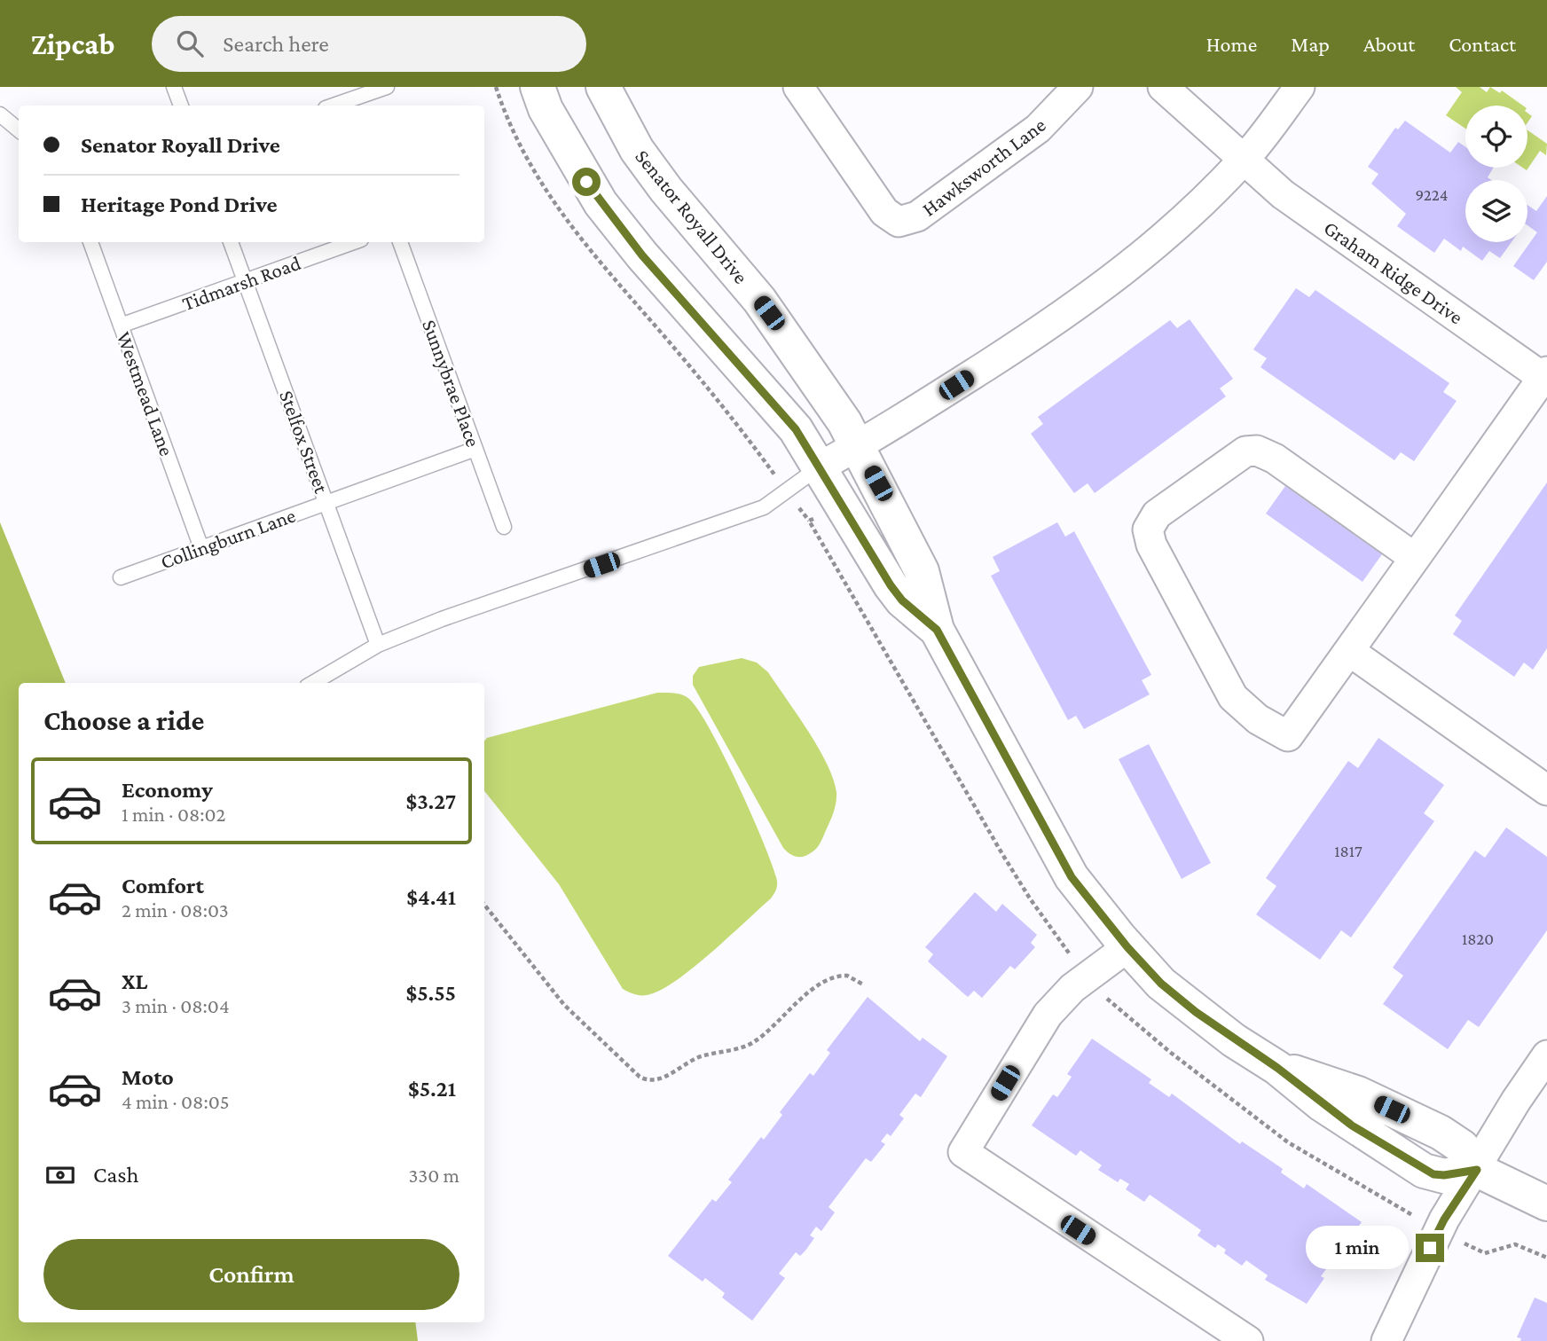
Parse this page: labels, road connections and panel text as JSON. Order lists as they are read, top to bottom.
{
  "streets": {
    "street": ["Hawksworth Lane", "Senator Royall Drive", "Graham Ridge Drive"],
    "lane": [
      "Tidmarsh Road",
      "Sunnybrae Place",
      "Westmead Lane",
      "Stelfox Street",
      "Collingburn Lane"
    ]
  },
  "crossings": [
    ["Tidmarsh Road", "Westmead Lane"],
    ["Tidmarsh Road", "Stelfox Street"],
    ["Sunnybrae Place", "Collingburn Lane"],
    ["Westmead Lane", "Collingburn Lane"],
    ["Stelfox Street", "Collingburn Lane"]
  ],
  "house_numbers": ["9224", "1817", "1820"],
  "page": {
    "header": "Zipcab",
    "search": "Search here",
    "nav": [
      "Home",
      "Map",
      "About",
      "Contact"
    ],
    "banner": ["Senator Royall Drive", "Heritage Pond Drive"],
    "heading": "Choose a ride",
    "list": [
      {
        "name": "Economy",
        "note": "1 min · 08:02",
        "value": "$3.27"
      },
      {
        "name": "Comfort",
        "note": "2 min · 08:03",
        "value": "$4.41"
      },
      {
        "name": "XL",
        "note": "3 min · 08:04",
        "value": "$5.55"
      },
      {
        "name": "Moto",
        "note": "4 min · 08:05",
        "value": "$5.21"
      }
    ],
    "pay": ["Cash", "330 m"],
    "bubble": "1 min",
    "buttons": "Confirm"
  }
}
